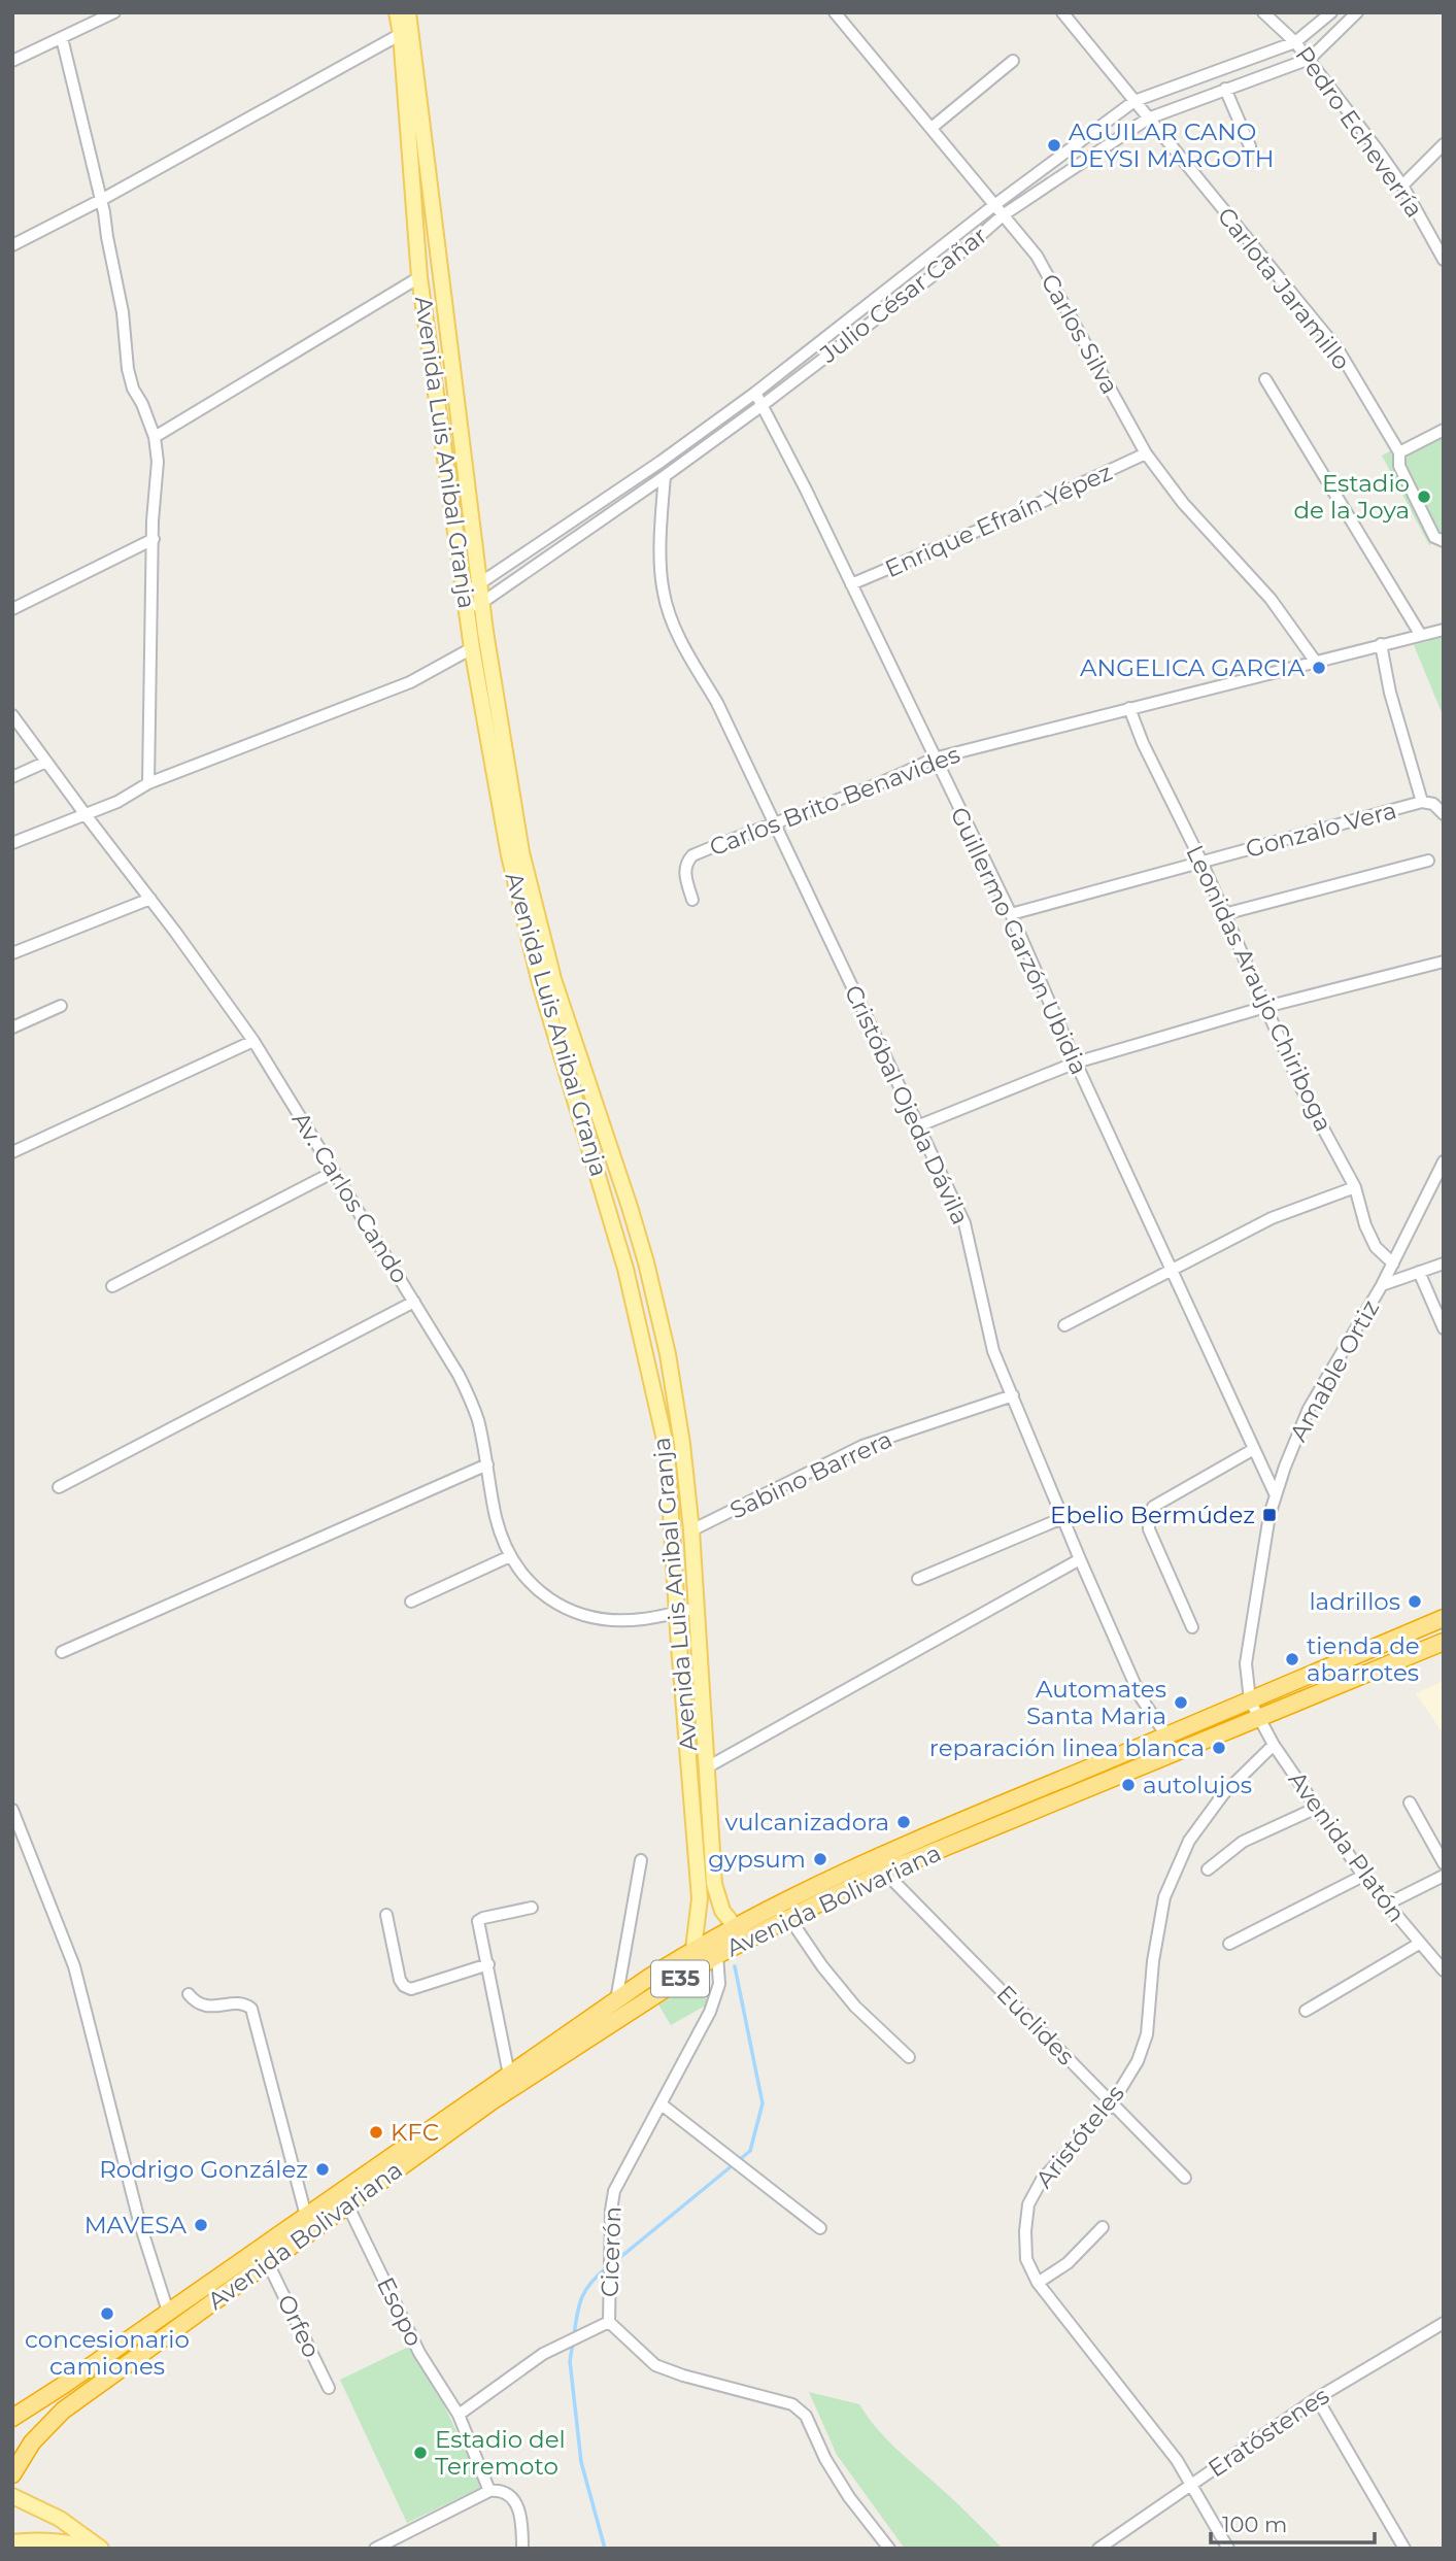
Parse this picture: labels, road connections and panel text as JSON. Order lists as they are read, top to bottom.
{
  "streets": {
    "highway": ["Avenida Bolivariana", "E35"],
    "main road": ["Avenida Luis Anibal Granja"],
    "street": [
      "Pedro Echeverría",
      "Carlota Jaramillo",
      "Julio César Cañar",
      "Carlos Silva",
      "Enrique Efraín Yépez",
      "Carlos Brito Benavides",
      "Gonzalo Vera",
      "Guillermo Garzón Ubidia",
      "Leonidas Araujo Chiriboga",
      "Cristóbal Ojeda Dávila",
      "Av. Carlos Cando",
      "Amable Ortiz",
      "Sabino Barrera",
      "Avenida Platón",
      "Euclides",
      "Aristóteles",
      "Cicerón",
      "Esopo",
      "Orfeo",
      "Eratóstenes"
    ]
  },
  "crossings": [
    ["Pedro Echeverría", "Julio César Cañar"],
    ["Carlota Jaramillo", "Julio César Cañar"],
    ["Julio César Cañar", "Carlos Silva"],
    ["Julio César Cañar", "Avenida Luis Anibal Granja"],
    ["Julio César Cañar", "Guillermo Garzón Ubidia"],
    ["Julio César Cañar", "Cristóbal Ojeda Dávila"],
    ["Carlos Silva", "Enrique Efraín Yépez"],
    ["Carlos Silva", "Carlos Brito Benavides"],
    ["Avenida Luis Anibal Granja", "Av. Carlos Cando"],
    ["Avenida Luis Anibal Granja", "Sabino Barrera"],
    ["Avenida Luis Anibal Granja", "Avenida Bolivariana"],
    ["Enrique Efraín Yépez", "Guillermo Garzón Ubidia"],
    ["Carlos Brito Benavides", "Guillermo Garzón Ubidia"],
    ["Carlos Brito Benavides", "Leonidas Araujo Chiriboga"],
    ["Carlos Brito Benavides", "Cristóbal Ojeda Dávila"],
    ["Gonzalo Vera", "Guillermo Garzón Ubidia"],
    ["Gonzalo Vera", "Leonidas Araujo Chiriboga"],
    ["Guillermo Garzón Ubidia", "Amable Ortiz"],
    ["Leonidas Araujo Chiriboga", "Amable Ortiz"],
    ["Cristóbal Ojeda Dávila", "Sabino Barrera"],
    ["Cristóbal Ojeda Dávila", "Avenida Bolivariana"],
    ["Amable Ortiz", "Avenida Platón"],
    ["Amable Ortiz", "Avenida Bolivariana"],
    ["Avenida Platón", "Avenida Bolivariana"],
    ["Avenida Platón", "Aristóteles"],
    ["Avenida Bolivariana", "Euclides"],
    ["Avenida Bolivariana", "Cicerón"],
    ["Avenida Bolivariana", "Esopo"],
    ["Avenida Bolivariana", "Orfeo"],
    ["Euclides", "Aristóteles"],
    ["Aristóteles", "Eratóstenes"]
  ],
  "places": {
    "other": [
      "AGUILAR CANO DEYSI MARGOTH",
      "Estadio de la Joya",
      "ANGELICA GARCIA",
      "ladrillos",
      "tienda de abarrotes",
      "Automates Santa Maria",
      "reparación linea blanca",
      "autolujos",
      "vulcanizadora",
      "gypsum",
      "KFC",
      "Rodrigo González",
      "MAVESA",
      "concesionario camiones",
      "Estadio del Terremoto"
    ],
    "transit": ["Ebelio Bermúdez"]
  },
  "scale_bar": "100 m"
}
